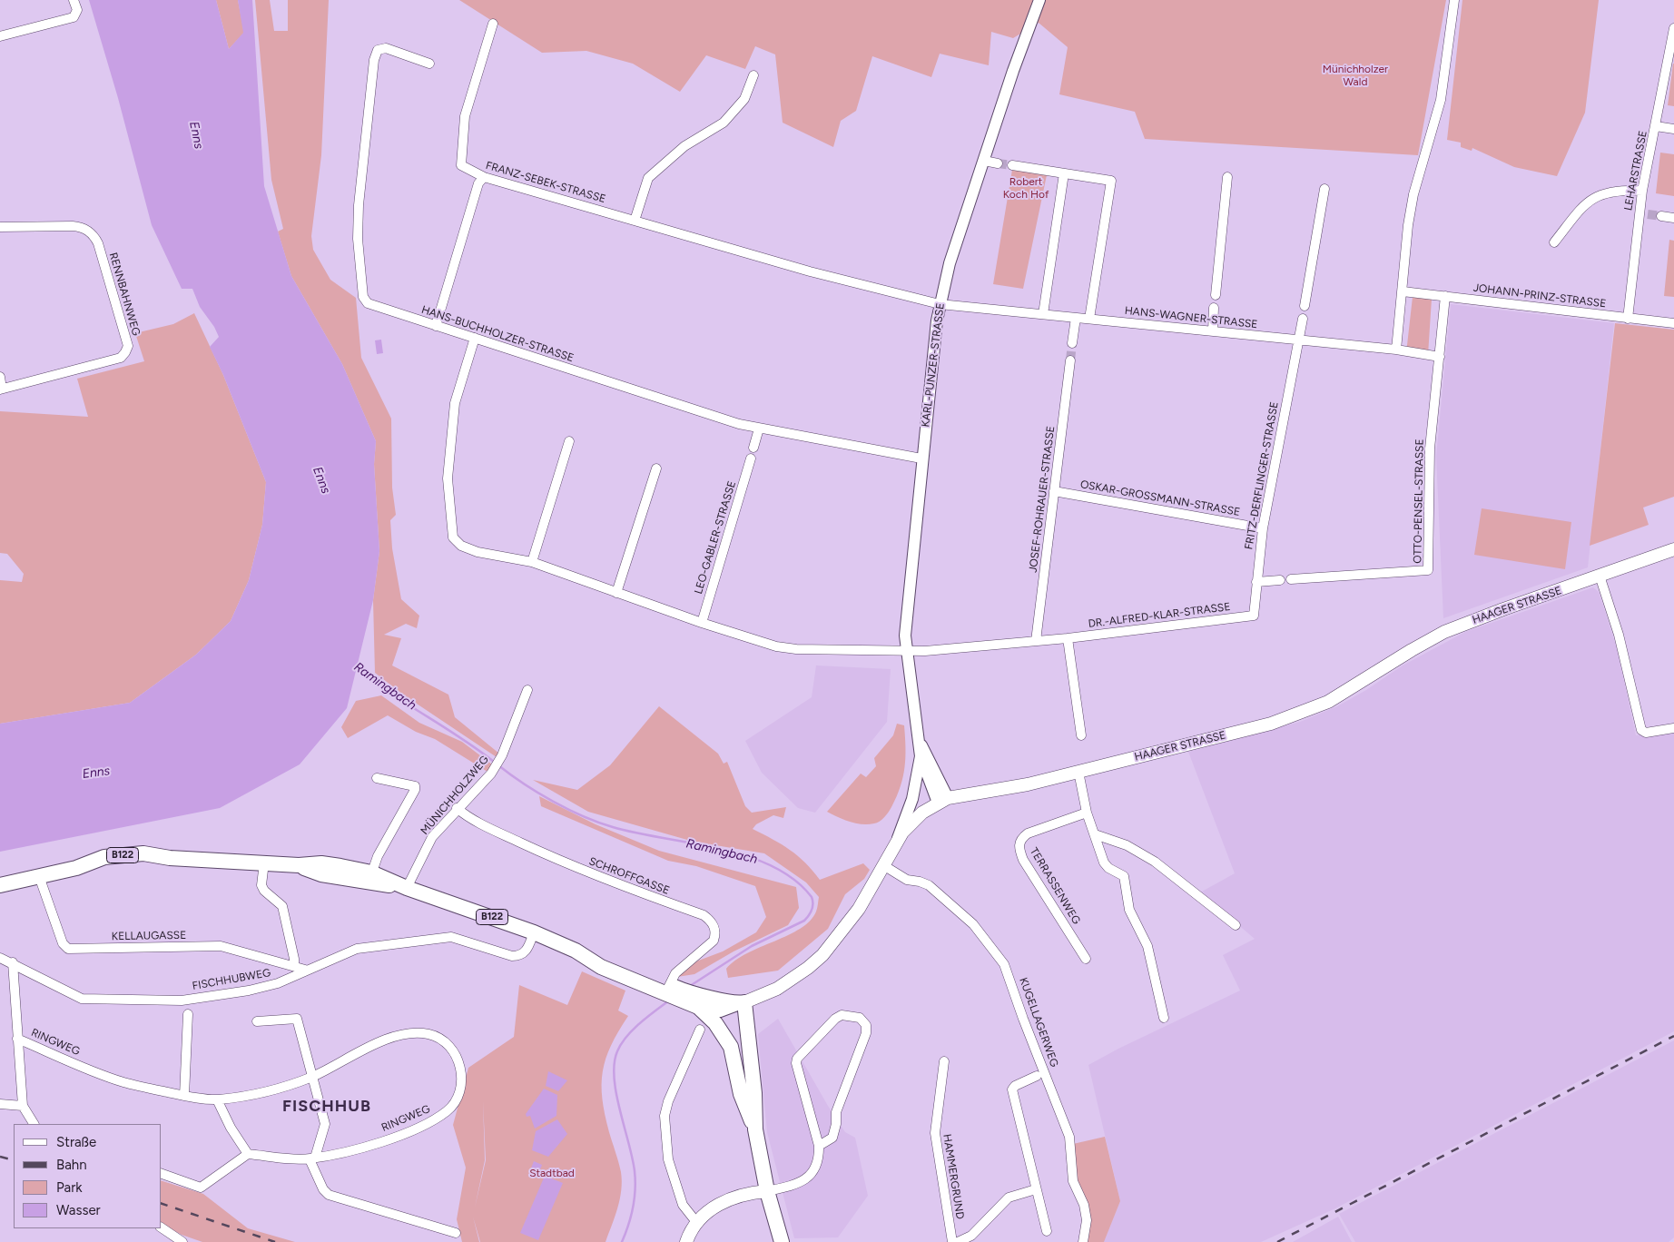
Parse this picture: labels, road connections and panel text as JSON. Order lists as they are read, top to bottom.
{
  "streets": {
    "main road": ["HAAGER STRASSE", "B122"],
    "street": [
      "LEHARSTRASSE",
      "FRANZ-SEBEK-STRASSE",
      "RENNBAHNWEG",
      "JOHANN-PRINZ-STRASSE",
      "HANS-WAGNER-STRASSE",
      "HANS-BUCHHOLZER-STRASSE",
      "KARL-PUNZER-STRASSE",
      "FRITZ-DERFLINGER-STRASSE",
      "OSKAR-GROSSMANN-STRASSE",
      "JOSEF-ROHRAUER-STRASSE",
      "OTTO-PENSEL-STRASSE",
      "LEO-GABLER-STRASSE",
      "DR.-ALFRED-KLAR-STRASSE",
      "MÜNICHHOLZWEG",
      "SCHROFFGASSE",
      "TERRASSENWEG",
      "KELLAUGASSE",
      "FISCHHUBWEG",
      "KUGELLAGERWEG",
      "RINGWEG",
      "HAMMERGRUND"
    ]
  },
  "crossings": [
    ["LEHARSTRASSE", "JOHANN-PRINZ-STRASSE"],
    ["FRANZ-SEBEK-STRASSE", "HANS-WAGNER-STRASSE"],
    ["FRANZ-SEBEK-STRASSE", "KARL-PUNZER-STRASSE"],
    ["JOHANN-PRINZ-STRASSE", "OTTO-PENSEL-STRASSE"],
    ["HANS-WAGNER-STRASSE", "KARL-PUNZER-STRASSE"],
    ["HANS-WAGNER-STRASSE", "FRITZ-DERFLINGER-STRASSE"],
    ["HANS-WAGNER-STRASSE", "OTTO-PENSEL-STRASSE"],
    ["HANS-BUCHHOLZER-STRASSE", "KARL-PUNZER-STRASSE"],
    ["KARL-PUNZER-STRASSE", "HAAGER STRASSE"],
    ["KARL-PUNZER-STRASSE", "DR.-ALFRED-KLAR-STRASSE"],
    ["FRITZ-DERFLINGER-STRASSE", "OSKAR-GROSSMANN-STRASSE"],
    ["FRITZ-DERFLINGER-STRASSE", "DR.-ALFRED-KLAR-STRASSE"],
    ["OSKAR-GROSSMANN-STRASSE", "JOSEF-ROHRAUER-STRASSE"],
    ["JOSEF-ROHRAUER-STRASSE", "DR.-ALFRED-KLAR-STRASSE"],
    ["HAAGER STRASSE", "B122"],
    ["HAAGER STRASSE", "KUGELLAGERWEG"],
    ["MÜNICHHOLZWEG", "B122"],
    ["MÜNICHHOLZWEG", "SCHROFFGASSE"],
    ["B122", "SCHROFFGASSE"],
    ["B122", "KELLAUGASSE"],
    ["B122", "FISCHHUBWEG"],
    ["KELLAUGASSE", "FISCHHUBWEG"]
  ],
  "districts": ["FISCHHUB"],
  "water": ["Enns", "Ramingbach"],
  "parks": ["Münichholzer Wald", "Robert Koch Hof", "Stadtbad"],
  "legend": [
    "Straße",
    "Bahn",
    "Park",
    "Wasser"
  ]
}
